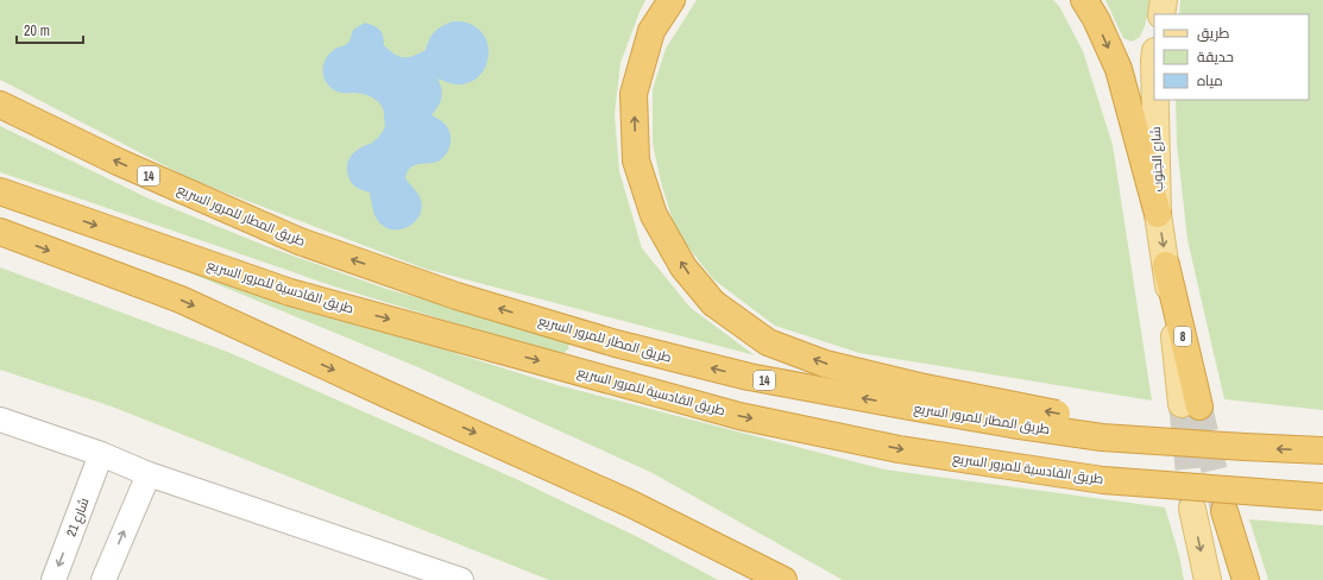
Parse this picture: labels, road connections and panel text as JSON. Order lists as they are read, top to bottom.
{
  "streets": {
    "highway": [
      "14",
      "طريق المطار للمرور السريع",
      "طريق القادسية للمرور السريع",
      "8"
    ],
    "main road": ["شارع الجنوب"],
    "street": ["شارع 21"]
  },
  "crossings": [
    ["شارع الجنوب", "8"]
  ],
  "legend": ["طريق", "حديقة", "مياه"],
  "scale_bar": "20 m"
}
